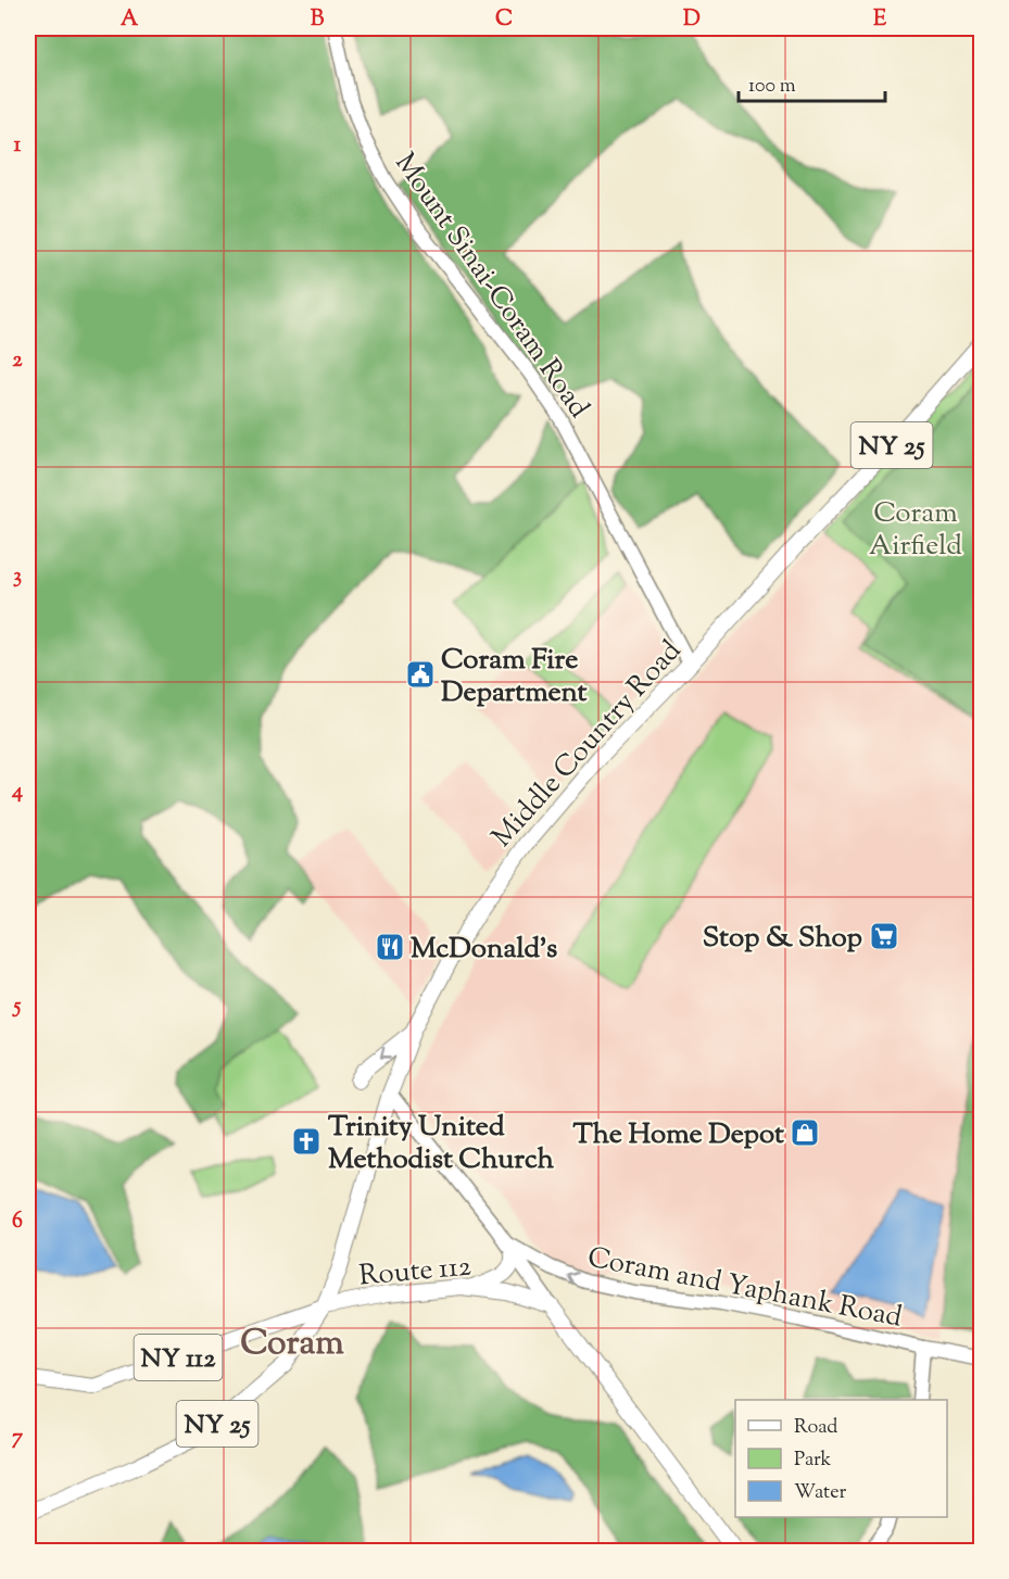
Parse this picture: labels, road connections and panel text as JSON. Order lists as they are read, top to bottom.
{
  "streets": {
    "main road": [
      "Mount Sinai-Coram Road",
      "NY 25",
      "Middle Country Road",
      "Route 112",
      "Coram and Yaphank Road",
      "NY 112"
    ]
  },
  "crossings": [
    ["Mount Sinai-Coram Road", "Middle Country Road"],
    ["Middle Country Road", "Route 112"]
  ],
  "one_way": ["Coram and Yaphank Road"],
  "districts": ["Coram"],
  "parks": ["Coram Airfield"],
  "places": {
    "public building": ["Coram Fire Department"],
    "supermarket": ["Stop & Shop"],
    "restaurant": ["McDonald's"],
    "shop": ["The Home Depot"],
    "church": ["Trinity United Methodist Church"]
  },
  "legend": ["Road", "Park", "Water"],
  "scale_bar": "100 m",
  "grid": {
    "columns": [
      "A",
      "B",
      "C",
      "D",
      "E"
    ],
    "rows": [
      "1",
      "2",
      "3",
      "4",
      "5",
      "6",
      "7"
    ]
  }
}
